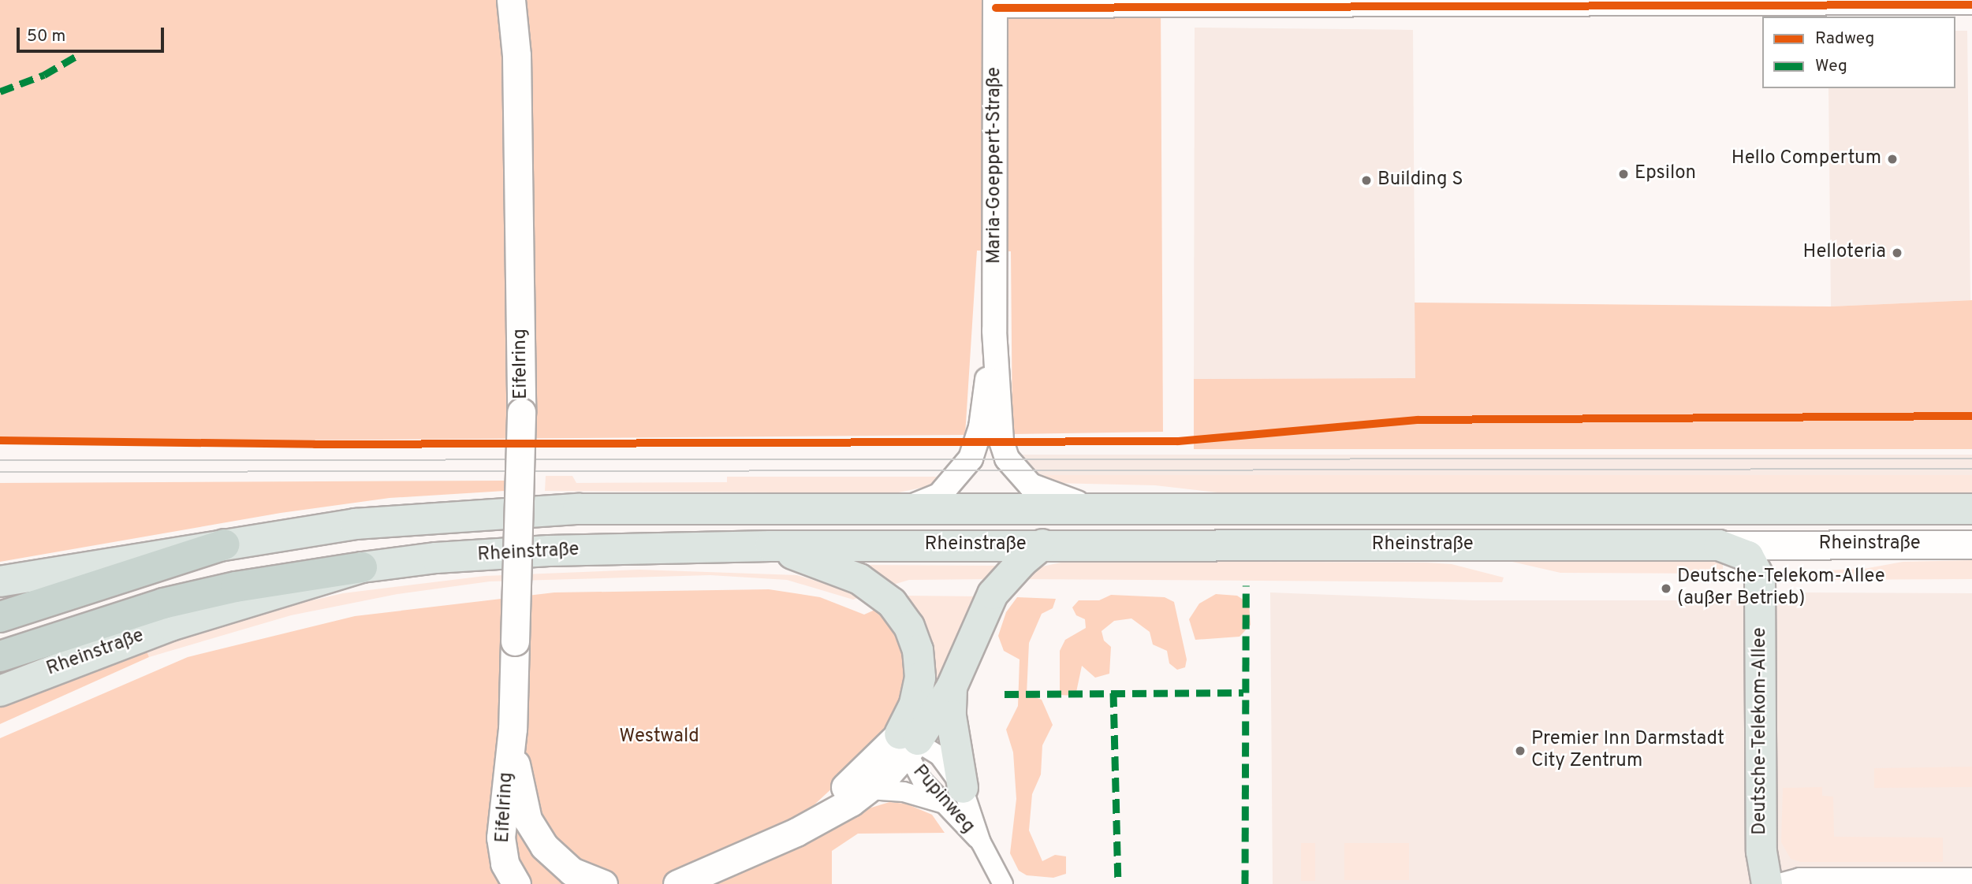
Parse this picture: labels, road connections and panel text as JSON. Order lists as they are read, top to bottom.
{
  "streets": {
    "main road": ["Eifelring", "Rheinstraße", "Deutsche-Telekom-Allee"],
    "street": ["Maria-Goeppert-Straße", "Pupinweg"]
  },
  "crossings": [
    ["Maria-Goeppert-Straße", "Rheinstraße"],
    ["Rheinstraße", "Deutsche-Telekom-Allee"]
  ],
  "parks": ["Westwald"],
  "places": [
    "Hello Compertum",
    "Epsilon",
    "Building S",
    "Helloteria",
    "Deutsche-Telekom-Allee (außer Betrieb)",
    "Premier Inn Darmstadt City Zentrum"
  ],
  "legend": ["Radweg", "Weg"],
  "scale_bar": "50 m"
}
